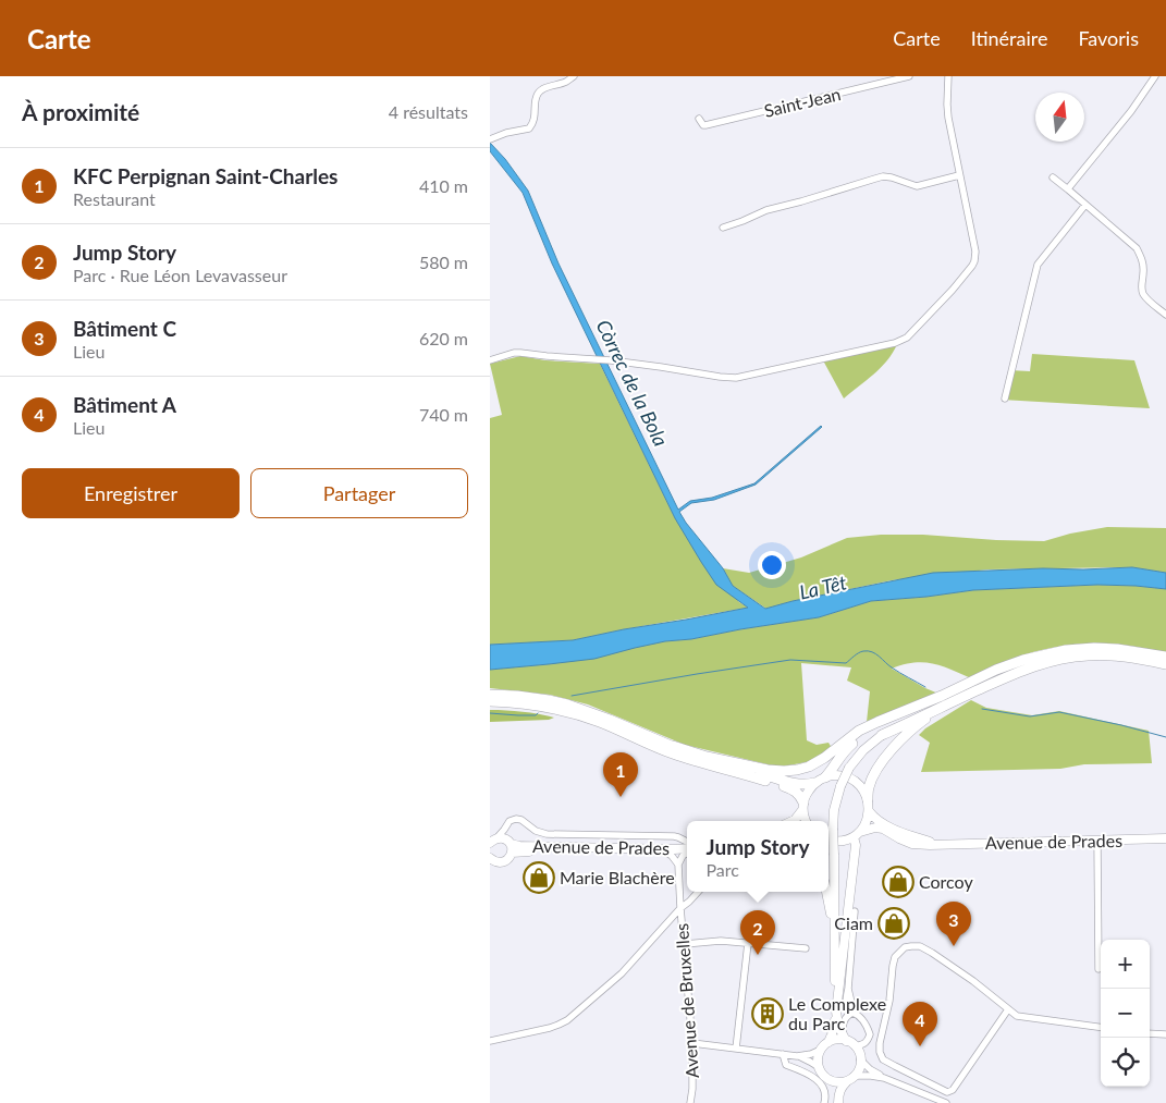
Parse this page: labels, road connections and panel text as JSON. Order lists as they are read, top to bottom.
{
  "streets": {
    "main road": ["Avenue de Prades"],
    "street": ["Saint-Jean", "Avenue de Bruxelles"]
  },
  "water": ["Còrrec de la Bola", "La Têt"],
  "places": {
    "shop": ["Marie Blachère", "Corcoy", "Ciam"],
    "building": ["Le Complexe du Parc"]
  },
  "north": "top",
  "page": {
    "header": "Carte",
    "nav": ["Carte", "Itinéraire", "Favoris"],
    "heading": ["À proximité", "4 résultats"],
    "list": [
      {
        "mark": "1",
        "name": "KFC Perpignan Saint-Charles",
        "note": "Restaurant",
        "value": "410 m"
      },
      {
        "mark": "2",
        "name": "Jump Story",
        "note": "Parc · Rue Léon Levavasseur",
        "value": "580 m"
      },
      {
        "mark": "3",
        "name": "Bâtiment C",
        "note": "Lieu",
        "value": "620 m"
      },
      {
        "mark": "4",
        "name": "Bâtiment A",
        "note": "Lieu",
        "value": "740 m"
      }
    ],
    "buttons": ["Enregistrer", "Partager"],
    "pins": [
      "1",
      "3",
      "2",
      "4"
    ],
    "popup": ["Jump Story", "Parc"],
    "map_buttons": ["+", "−"]
  }
}
